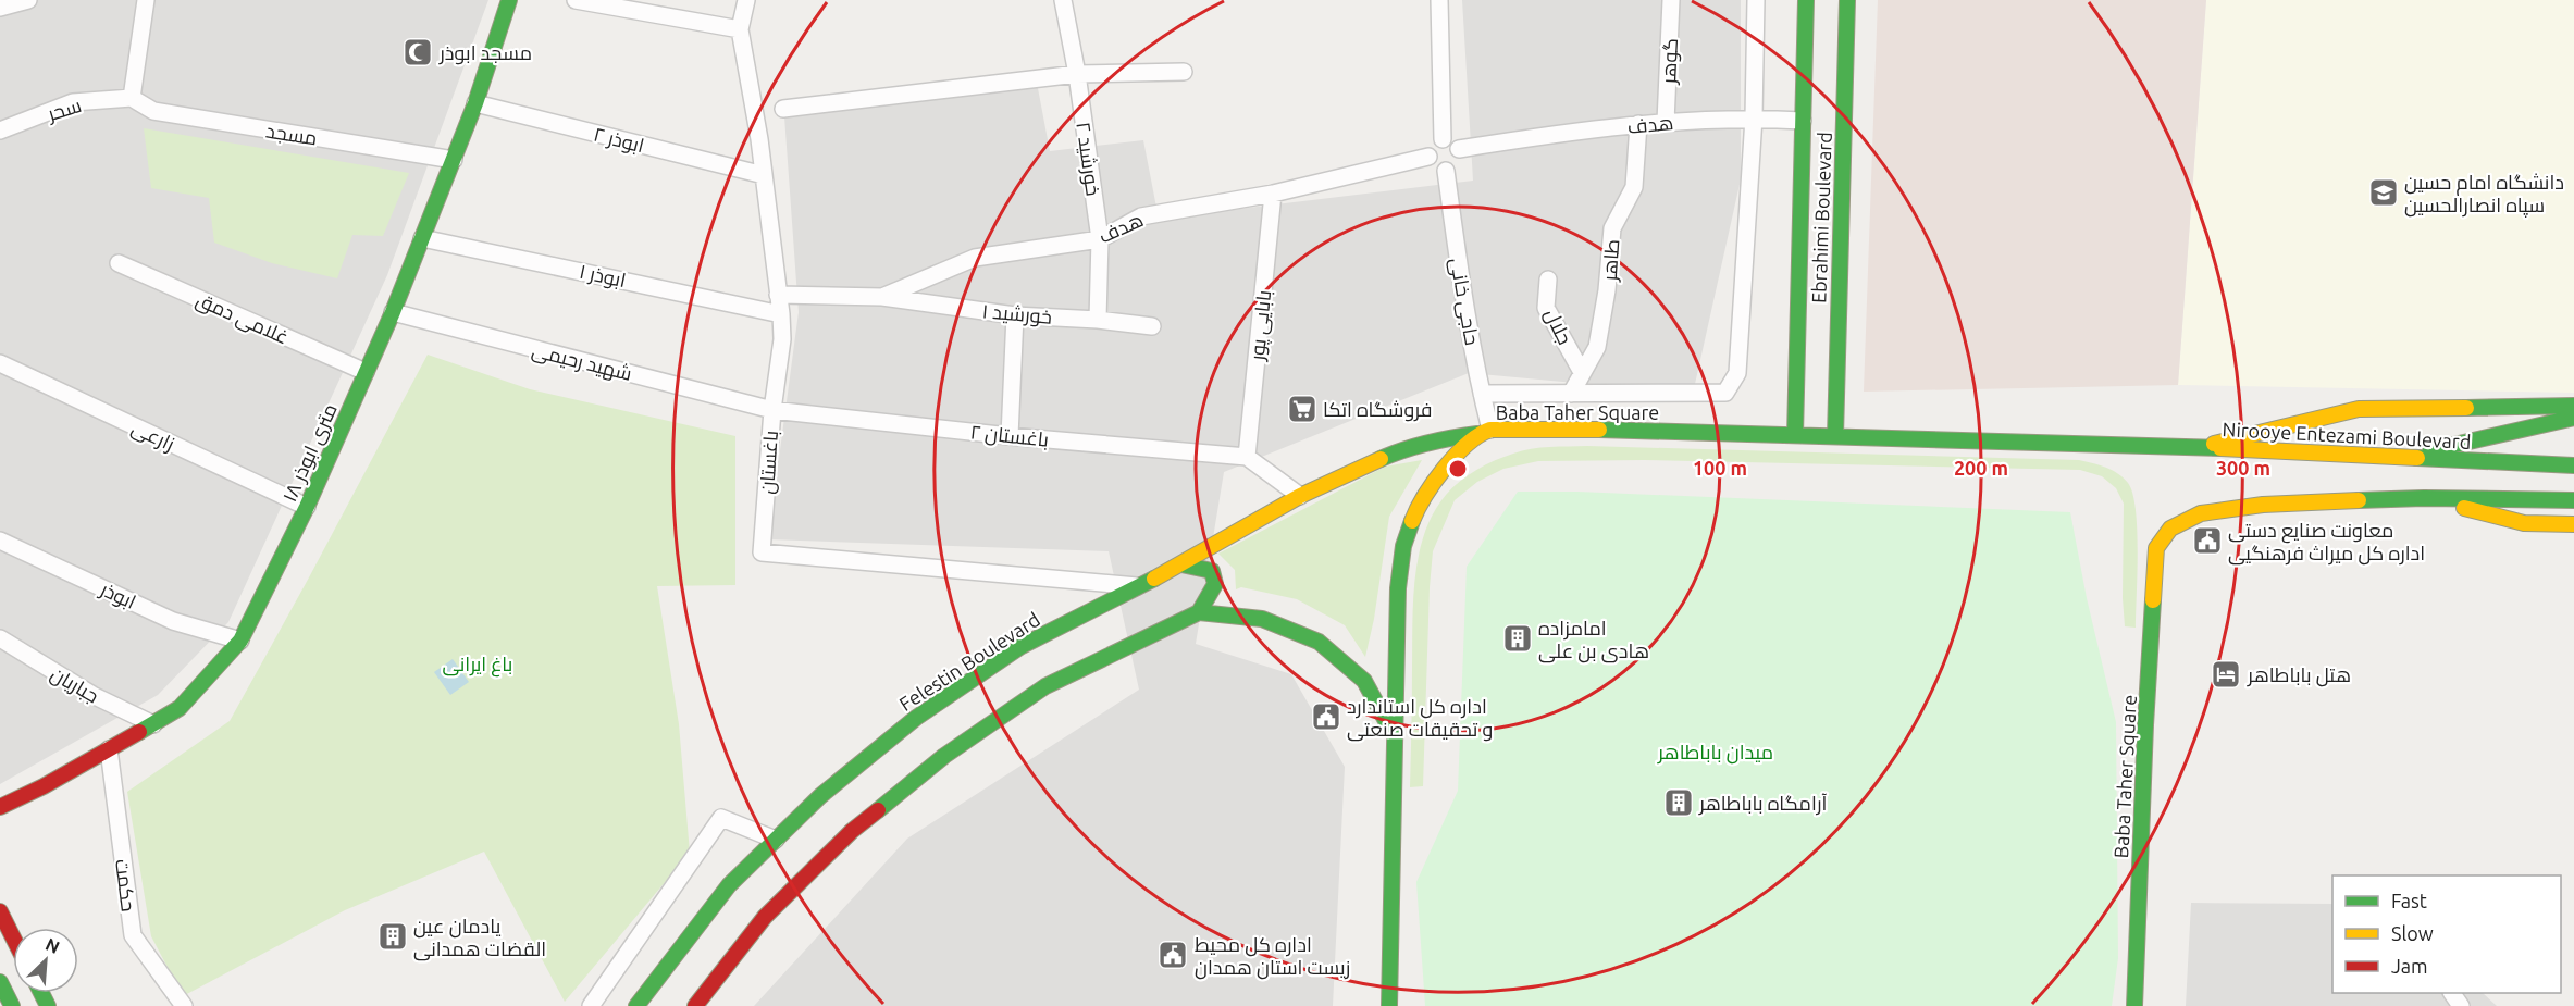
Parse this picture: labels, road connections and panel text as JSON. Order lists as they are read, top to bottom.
{
  "streets": {
    "main road": [
      "Ebrahimi Boulevard",
      "Baba Taher Square",
      "Nirooye Entezami Boulevard",
      "۱۸ متری ابوذر",
      "Felestin Boulevard"
    ],
    "street": [
      "گوهر",
      "سحر",
      "هدف",
      "مسجد",
      "ابوذر ۲",
      "خورشید ۲",
      "طاهر",
      "ابوذر ۱",
      "حاجی خانی",
      "خورشید ۱",
      "غلامی دمق",
      "بابایی پور",
      "جلال",
      "شهید رحیمی",
      "زارعی",
      "باغستان ۲",
      "باغستان",
      "ابوذر",
      "جباریان",
      "حکمت"
    ]
  },
  "crossings": [
    ["گوهر", "هدف"],
    ["سحر", "مسجد"],
    ["هدف", "خورشید ۲"],
    ["هدف", "Ebrahimi Boulevard"],
    ["هدف", "طاهر"],
    ["هدف", "حاجی خانی"],
    ["هدف", "خورشید ۱"],
    ["هدف", "بابایی پور"],
    ["هدف", "باغستان"],
    ["مسجد", "۱۸ متری ابوذر"],
    ["ابوذر ۲", "۱۸ متری ابوذر"],
    ["ابوذر ۲", "باغستان"],
    ["خورشید ۲", "خورشید ۱"],
    ["Ebrahimi Boulevard", "Baba Taher Square"],
    ["طاهر", "جلال"],
    ["ابوذر ۱", "۱۸ متری ابوذر"],
    ["ابوذر ۱", "باغستان"],
    ["حاجی خانی", "Baba Taher Square"],
    ["حاجی خانی", "Felestin Boulevard"],
    ["غلامی دمق", "۱۸ متری ابوذر"],
    ["بابایی پور", "باغستان ۲"],
    ["شهید رحیمی", "باغستان ۲"],
    ["شهید رحیمی", "۱۸ متری ابوذر"],
    ["شهید رحیمی", "باغستان"],
    ["Baba Taher Square", "Nirooye Entezami Boulevard"],
    ["Baba Taher Square", "Felestin Boulevard"],
    ["زارعی", "۱۸ متری ابوذر"],
    ["باغستان ۲", "باغستان"],
    ["۱۸ متری ابوذر", "ابوذر"],
    ["۱۸ متری ابوذر", "جباریان"],
    ["۱۸ متری ابوذر", "حکمت"],
    ["باغستان", "Felestin Boulevard"]
  ],
  "parks": ["باغ ایرانی", "میدان باباطاهر"],
  "places": {
    "mosque": ["مسجد ابوذر"],
    "school or university": ["دانشگاه امام حسین سپاه انصارالحسین"],
    "supermarket": ["فروشگاه اتکا"],
    "public building": ["معاونت صنایع دستی اداره کل میراث فرهنگیی", "اداره کل استاندارد و تحقیقات صنعتی", "اداره کل محیط زیست استان همدان"],
    "building": ["امامزاده هادی بن علی", "آرامگاه باباطاهر", "یادمان عین القضات همدانی"],
    "hotel": ["هتل باباطاهر"]
  },
  "legend": ["Fast", "Slow", "Jam"],
  "north": "top right",
  "rings": ["100 m", "200 m", "300 m"]
}
